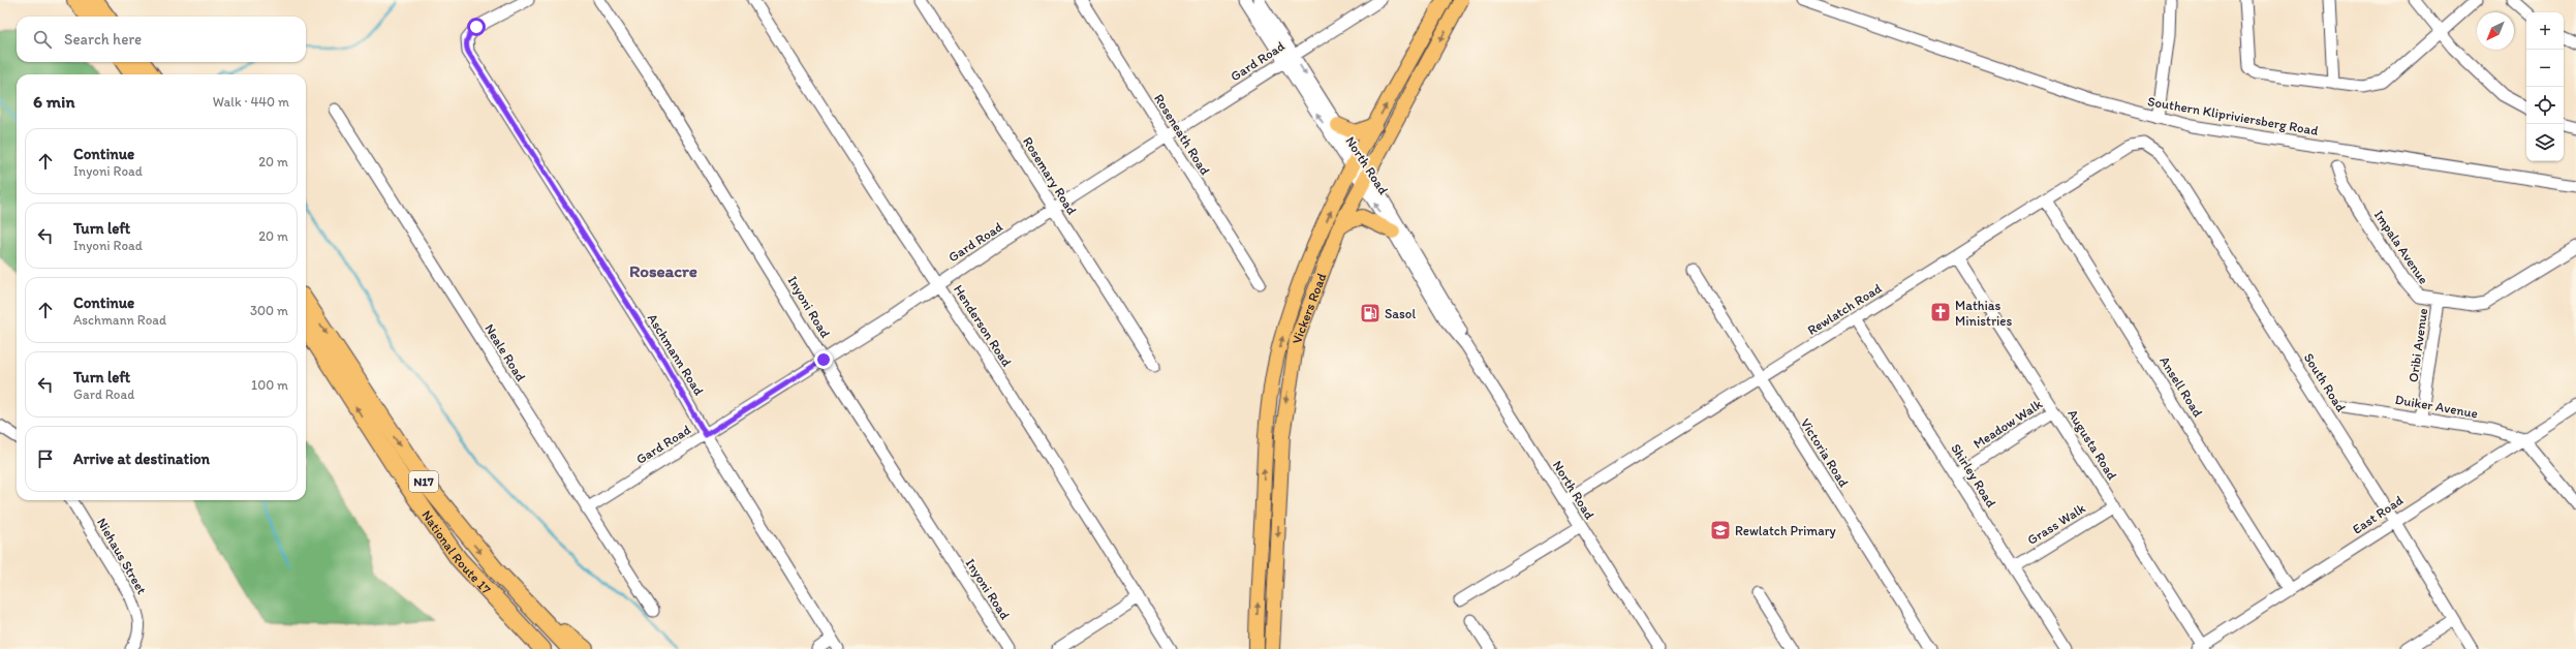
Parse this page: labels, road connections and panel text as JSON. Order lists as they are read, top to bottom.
{
  "streets": {
    "highway": ["N17", "National Route 17"],
    "main road": ["Vickers Road"],
    "street": [
      "Gard Road",
      "Southern Klipriviersberg Road",
      "Roseneath Road",
      "North Road",
      "Rosemary Road",
      "Impala Avenue",
      "Inyoni Road",
      "Rewlatch Road",
      "Henderson Road",
      "Oribi Avenue",
      "Neale Road",
      "Aschmann Road",
      "South Road",
      "Ansell Road",
      "Duiker Avenue",
      "Meadow Walk",
      "Augusta Road",
      "Victoria Road",
      "Shirley Road",
      "East Road",
      "Grass Walk",
      "Niehaus Street"
    ]
  },
  "crossings": [
    ["Gard Road", "Roseneath Road"],
    ["Gard Road", "North Road"],
    ["Gard Road", "Rosemary Road"],
    ["Gard Road", "Inyoni Road"],
    ["Gard Road", "Henderson Road"],
    ["Gard Road", "Neale Road"],
    ["Gard Road", "Aschmann Road"],
    ["North Road", "Vickers Road"],
    ["North Road", "Rewlatch Road"],
    ["Impala Avenue", "Oribi Avenue"],
    ["Rewlatch Road", "South Road"],
    ["Rewlatch Road", "Ansell Road"],
    ["Rewlatch Road", "Augusta Road"],
    ["Rewlatch Road", "Victoria Road"],
    ["Rewlatch Road", "Shirley Road"],
    ["Oribi Avenue", "Duiker Avenue"],
    ["South Road", "East Road"],
    ["Ansell Road", "East Road"],
    ["Duiker Avenue", "East Road"],
    ["Meadow Walk", "Augusta Road"],
    ["Meadow Walk", "Shirley Road"],
    ["Augusta Road", "East Road"],
    ["Augusta Road", "Grass Walk"],
    ["Shirley Road", "Grass Walk"]
  ],
  "districts": ["Roseacre"],
  "places": {
    "church": ["Mathias Ministries"],
    "fuel station": ["Sasol"],
    "school or university": ["Rewlatch Primary"]
  },
  "north": "bottom left",
  "page": {
    "map_buttons": ["+", "−"],
    "search": "Search here",
    "heading": ["6 min", "Walk · 440 m"],
    "list": [
      ["Continue", "Inyoni Road", "20 m"],
      ["Turn left", "Inyoni Road", "20 m"],
      ["Continue", "Aschmann Road", "300 m"],
      ["Turn left", "Gard Road", "100 m"],
      "Arrive at destination"
    ]
  }
}
